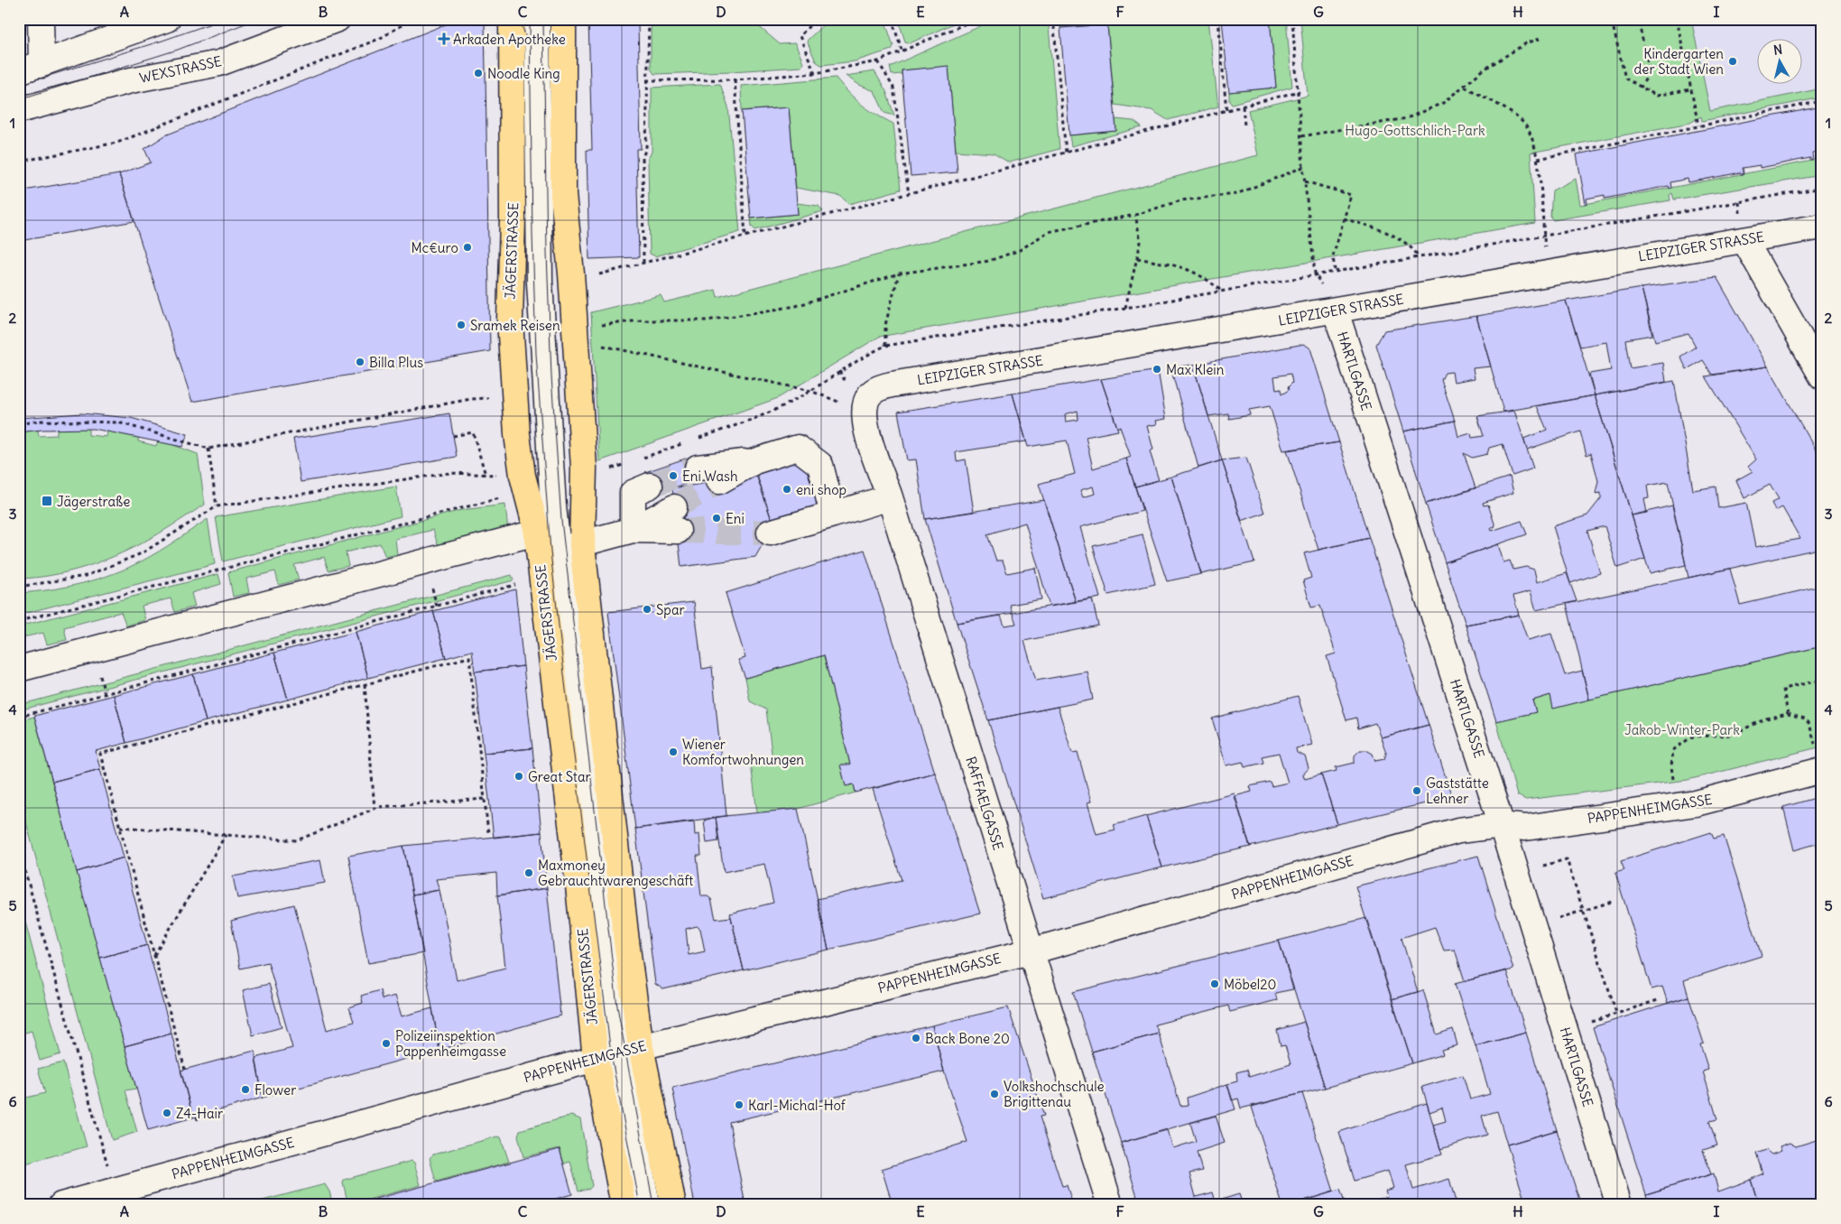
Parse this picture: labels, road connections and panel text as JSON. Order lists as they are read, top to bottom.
{
  "streets": {
    "main road": ["JÄGERSTRASSE"],
    "street": [
      "WEXSTRASSE",
      "LEIPZIGER STRASSE",
      "HARTLGASSE",
      "RAFFAELGASSE",
      "PAPPENHEIMGASSE"
    ]
  },
  "crossings": [
    ["LEIPZIGER STRASSE", "HARTLGASSE"],
    ["LEIPZIGER STRASSE", "RAFFAELGASSE"],
    ["JÄGERSTRASSE", "PAPPENHEIMGASSE"],
    ["HARTLGASSE", "PAPPENHEIMGASSE"],
    ["RAFFAELGASSE", "PAPPENHEIMGASSE"]
  ],
  "parks": ["Hugo-Gottschlich-Park", "Jakob-Winter-Park"],
  "places": {
    "health": ["Arkaden Apotheke"],
    "other": [
      "Kindergarten der Stadt Wien",
      "Noodle King",
      "Mc€uro",
      "Sramek Reisen",
      "Billa Plus",
      "Max Klein",
      "Eni Wash",
      "eni shop",
      "Eni",
      "Spar",
      "Wiener Komfortwohnungen",
      "Great Star",
      "Gaststätte Lehner",
      "Maxmoney Gebrauchtwarengeschäft",
      "Möbel20",
      "Back Bone 20",
      "Polizeiinspektion Pappenheimgasse",
      "Flower",
      "Volkshochschule Brigittenau",
      "Karl-Michal-Hof",
      "Z4-Hair"
    ],
    "transit": ["Jägerstraße"]
  },
  "north": "top",
  "grid": {
    "columns": [
      "A",
      "B",
      "C",
      "D",
      "E",
      "F",
      "G",
      "H",
      "I"
    ],
    "rows": [
      "1",
      "2",
      "3",
      "4",
      "5",
      "6"
    ]
  }
}
